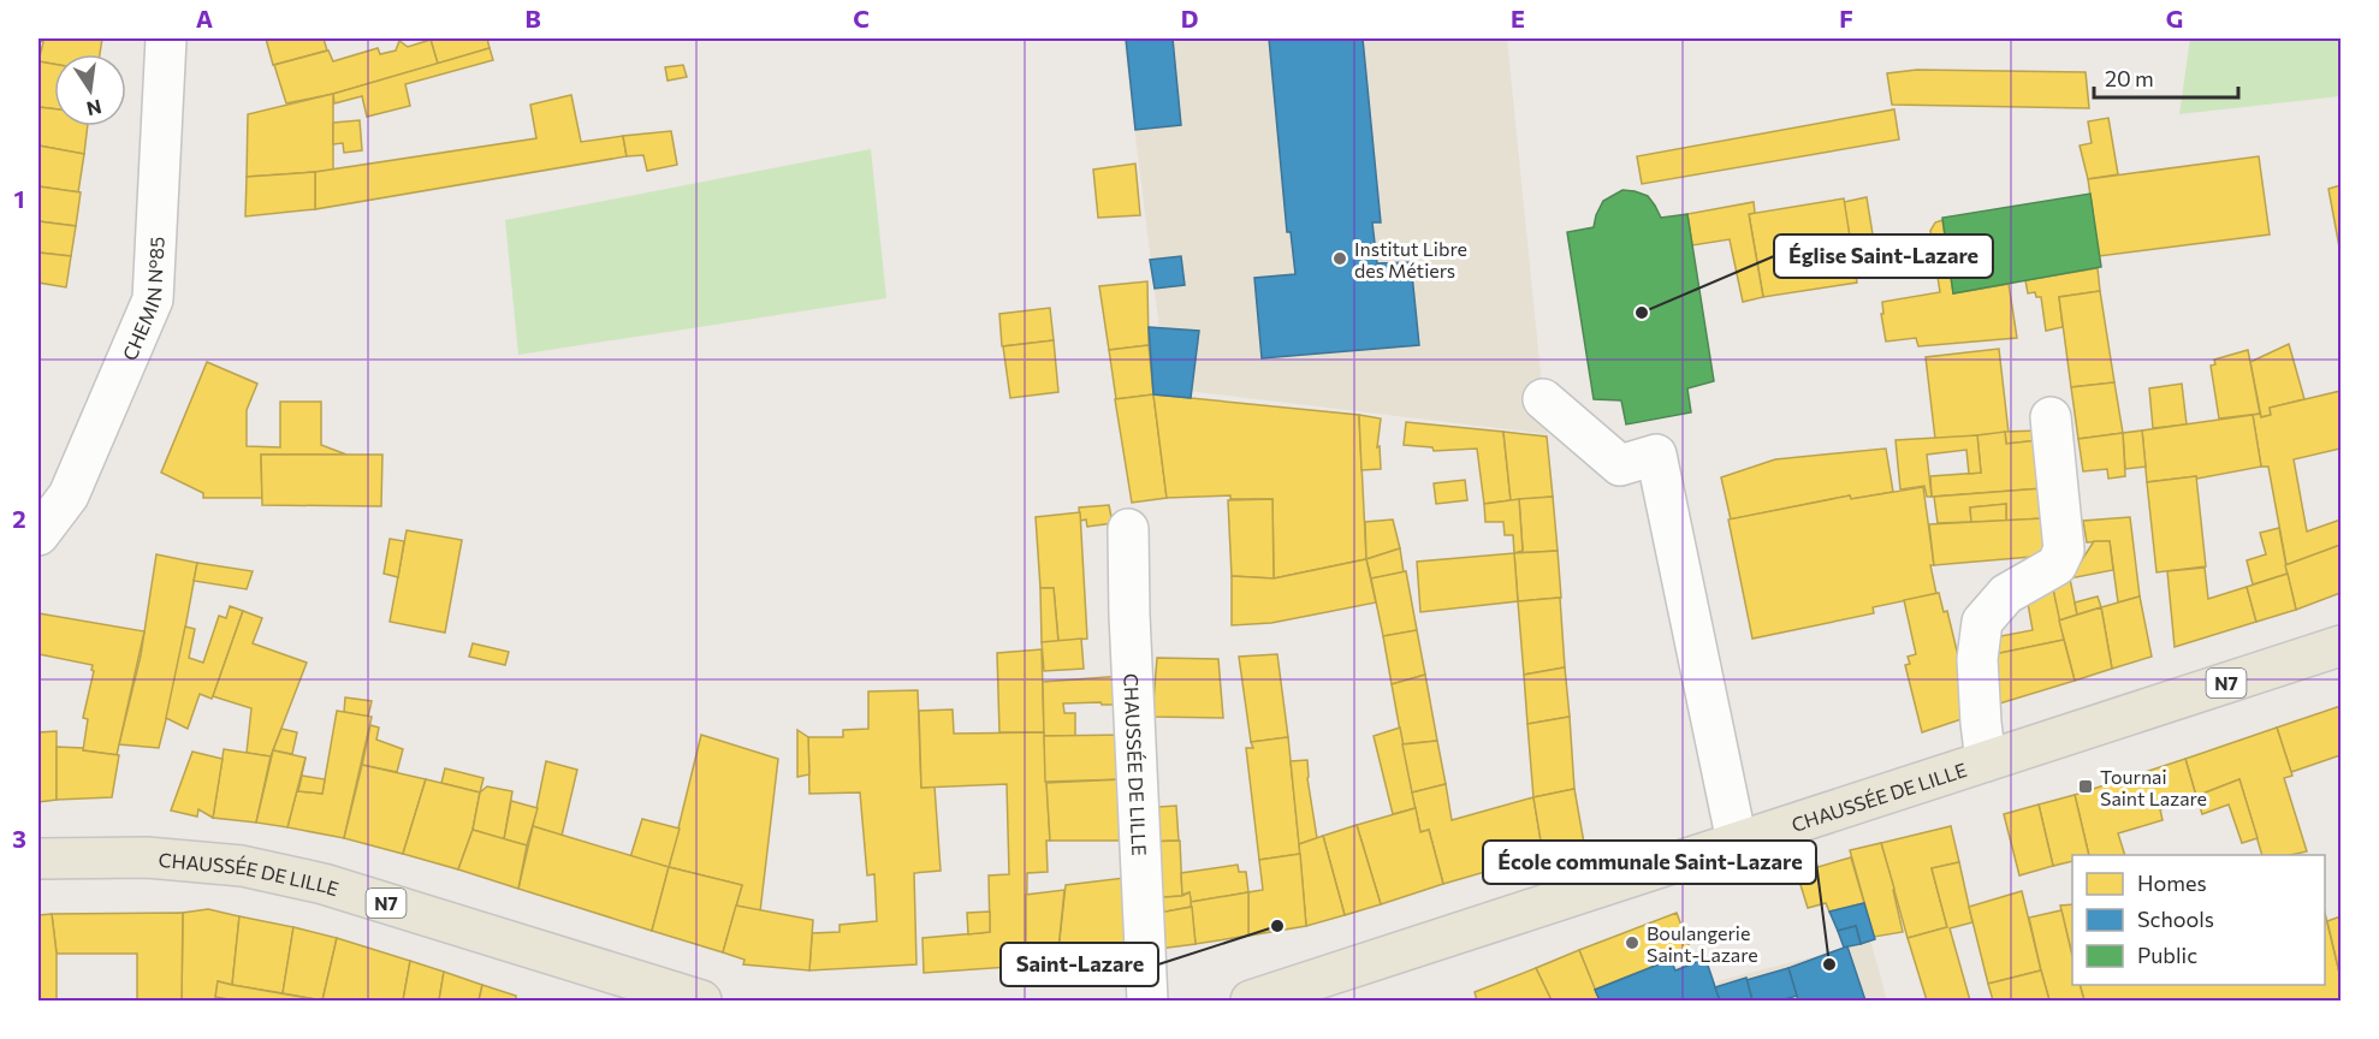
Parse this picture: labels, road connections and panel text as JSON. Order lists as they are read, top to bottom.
{
  "streets": {
    "main road": ["N7", "CHAUSSÉE DE LILLE"],
    "street": ["CHEMIN N°85"]
  },
  "places": {
    "other": [
      "Institut Libre des Métiers",
      "Église Saint-Lazare",
      "Saint-Lazare",
      "Boulangerie Saint-Lazare",
      "École communale Saint-Lazare"
    ],
    "transit": ["Tournai Saint Lazare"]
  },
  "legend": ["Homes", "Schools", "Public"],
  "scale_bar": "20 m",
  "north": "bottom",
  "grid": {
    "columns": [
      "A",
      "B",
      "C",
      "D",
      "E",
      "F",
      "G"
    ],
    "rows": ["1", "2", "3"]
  }
}
